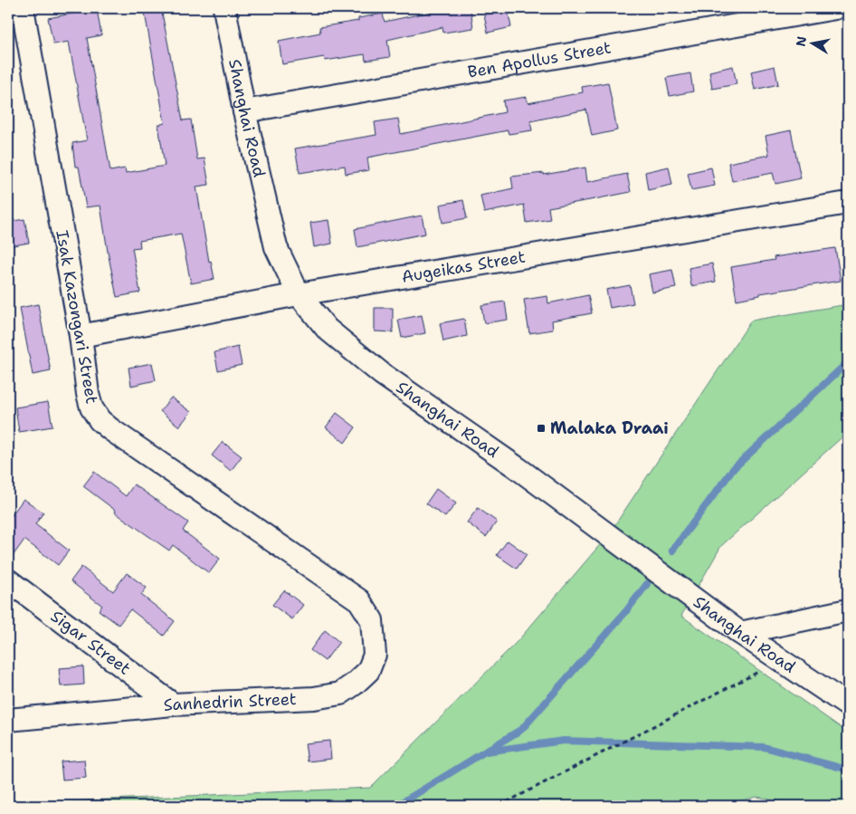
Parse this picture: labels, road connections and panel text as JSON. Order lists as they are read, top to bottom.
{
  "streets": {
    "street": [
      "Ben Apollus Street",
      "Shanghai Road",
      "Augeikas Street",
      "Isak Kazongari Street",
      "Sigar Street",
      "Sanhedrin Street"
    ]
  },
  "crossings": [
    ["Ben Apollus Street", "Shanghai Road"],
    ["Shanghai Road", "Augeikas Street"],
    ["Augeikas Street", "Isak Kazongari Street"],
    ["Isak Kazongari Street", "Sanhedrin Street"],
    ["Sigar Street", "Sanhedrin Street"]
  ],
  "places": {
    "transit": ["Malaka Draai"]
  },
  "north": "left"
}
